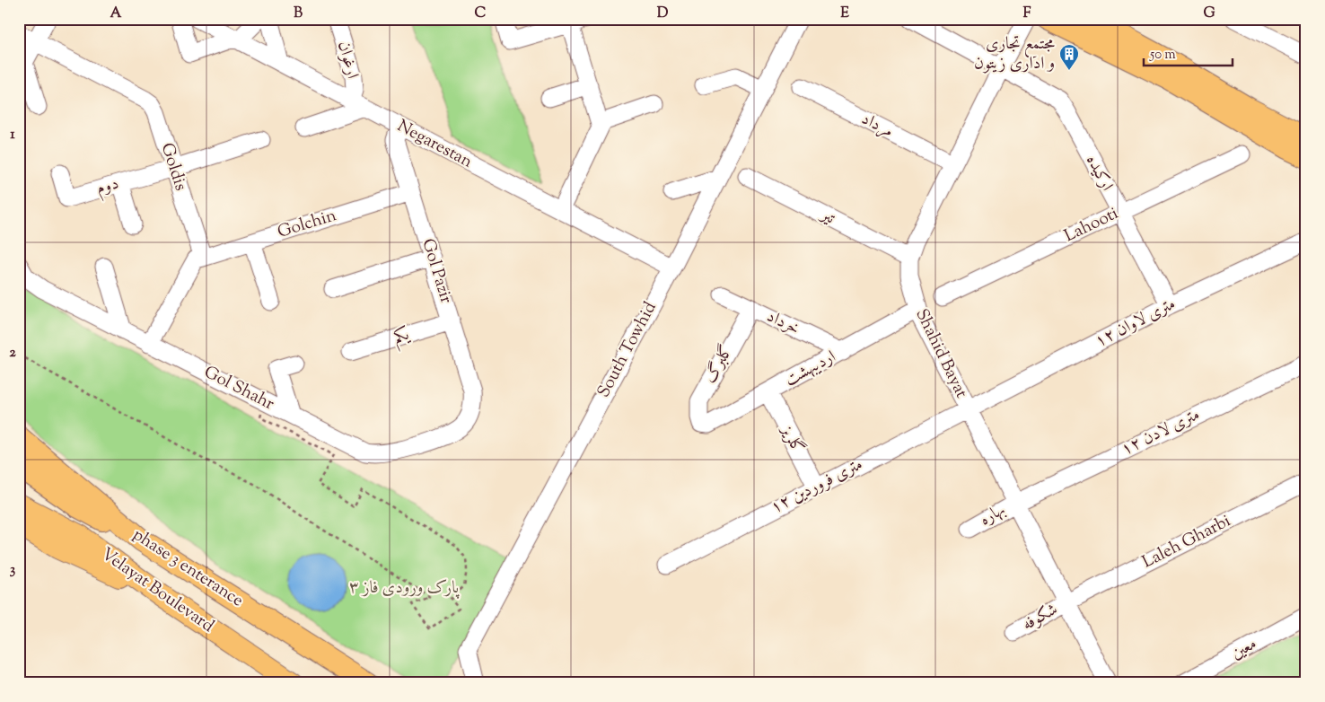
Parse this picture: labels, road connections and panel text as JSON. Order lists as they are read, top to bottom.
{
  "streets": {
    "main road": ["phase 3 enterance", "Velayat Boulevard"],
    "street": [
      "ارغوان",
      "مرداد",
      "Negarestan",
      "Goldis",
      "ارکیده",
      "دوم",
      "تیر",
      "Golchin",
      "Lahooti",
      "Gol Pazir",
      "خرداد",
      "۱۲ متری لاوان",
      "یکم",
      "South Towhid",
      "Shahid Bayat",
      "گلبرگ",
      "اردیبهشت",
      "Gol Shahr",
      "۱۲ متری لادن",
      "گلریز",
      "۱۲ متری فروردین",
      "بهاره",
      "Laleh Gharbi",
      "شکوفه",
      "معین"
    ]
  },
  "crossings": [
    ["ارغوان", "Negarestan"],
    ["مرداد", "Shahid Bayat"],
    ["Negarestan", "Gol Pazir"],
    ["Negarestan", "South Towhid"],
    ["Goldis", "دوم"],
    ["Goldis", "Golchin"],
    ["ارکیده", "Lahooti"],
    ["ارکیده", "۱۲ متری لاوان"],
    ["ارکیده", "Shahid Bayat"],
    ["تیر", "Shahid Bayat"],
    ["Golchin", "Gol Pazir"],
    ["Gol Pazir", "یکم"],
    ["Gol Pazir", "Gol Shahr"],
    ["خرداد", "گلبرگ"],
    ["خرداد", "اردیبهشت"],
    ["۱۲ متری لاوان", "Shahid Bayat"],
    ["۱۲ متری لاوان", "۱۲ متری فروردین"],
    ["Shahid Bayat", "اردیبهشت"],
    ["Shahid Bayat", "۱۲ متری لادن"],
    ["Shahid Bayat", "۱۲ متری فروردین"],
    ["Shahid Bayat", "بهاره"],
    ["Shahid Bayat", "Laleh Gharbi"],
    ["Shahid Bayat", "شکوفه"],
    ["گلبرگ", "اردیبهشت"],
    ["اردیبهشت", "گلریز"],
    ["۱۲ متری لادن", "بهاره"],
    ["گلریز", "۱۲ متری فروردین"],
    ["Laleh Gharbi", "شکوفه"],
    ["phase 3 enterance", "Velayat Boulevard"]
  ],
  "parks": ["پارک ورودی فاز ۳"],
  "places": {
    "building": ["مجتمع تجاری و اداری زیتون"]
  },
  "scale_bar": "50 m",
  "grid": {
    "columns": [
      "A",
      "B",
      "C",
      "D",
      "E",
      "F",
      "G"
    ],
    "rows": ["1", "2", "3"]
  }
}
